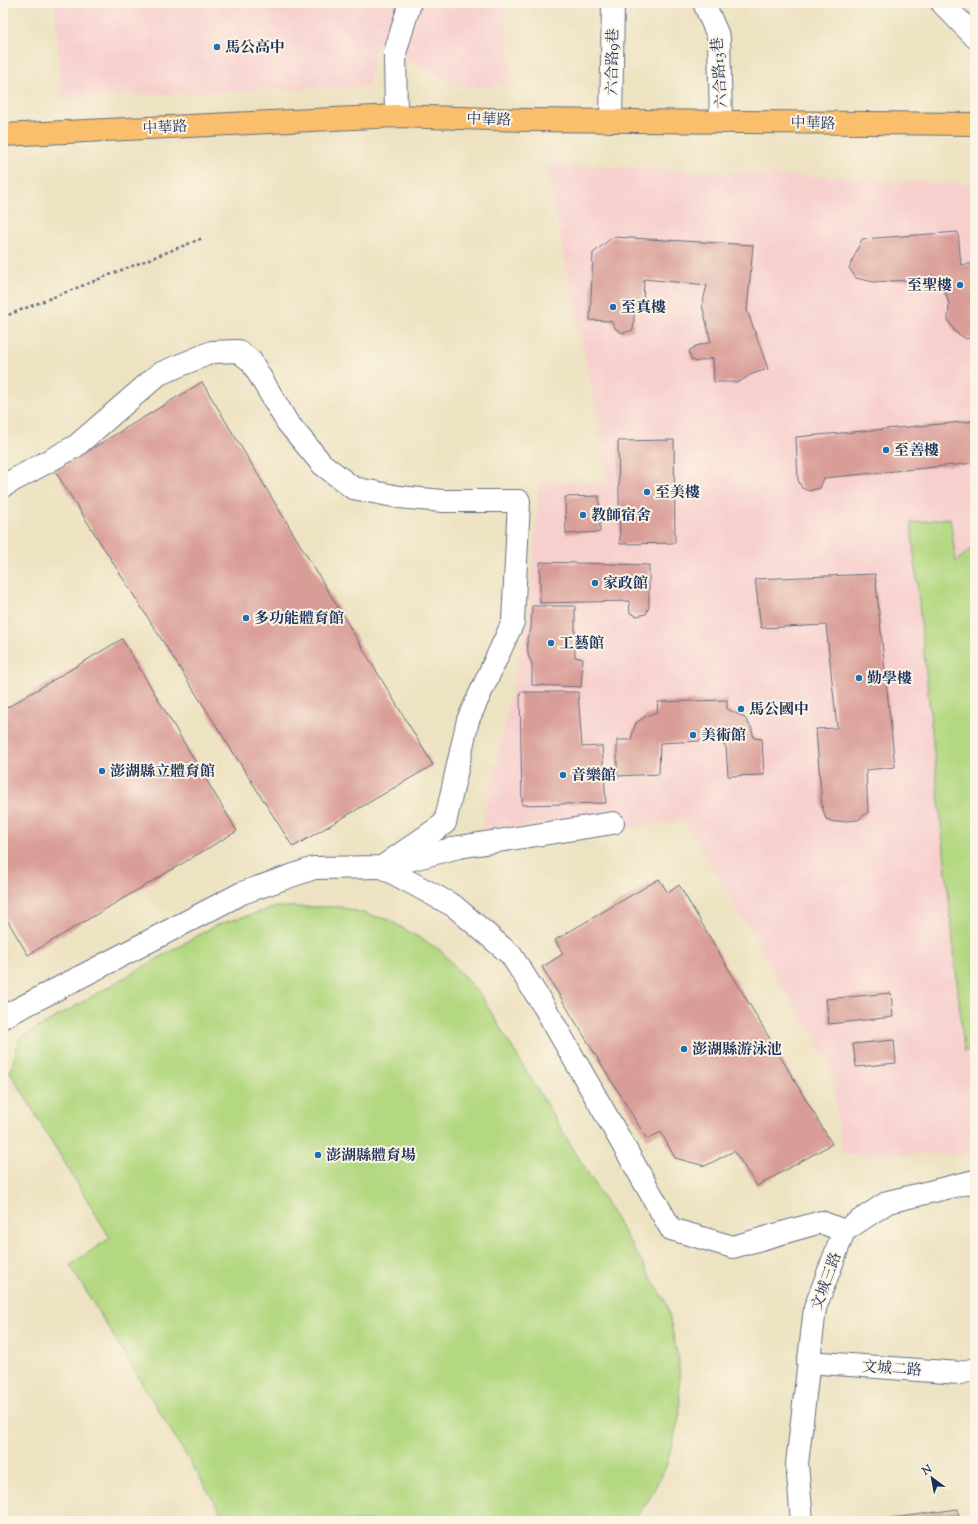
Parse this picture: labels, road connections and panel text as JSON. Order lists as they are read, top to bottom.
{
  "streets": {
    "main road": ["中華路"],
    "street": [
      "六合路9巷",
      "六合路13巷",
      "文城三路",
      "文城二路"
    ]
  },
  "crossings": [
    ["六合路9巷", "中華路"],
    ["六合路13巷", "中華路"],
    ["文城三路", "文城二路"]
  ],
  "places": [
    "馬公高中",
    "至聖樓",
    "至真樓",
    "至善樓",
    "至美樓",
    "教師宿舍",
    "家政館",
    "多功能體育館",
    "工藝館",
    "勤學樓",
    "馬公國中",
    "美術館",
    "澎湖縣立體育館",
    "音樂館",
    "澎湖縣游泳池",
    "澎湖縣體育場"
  ],
  "north": "top left"
}
